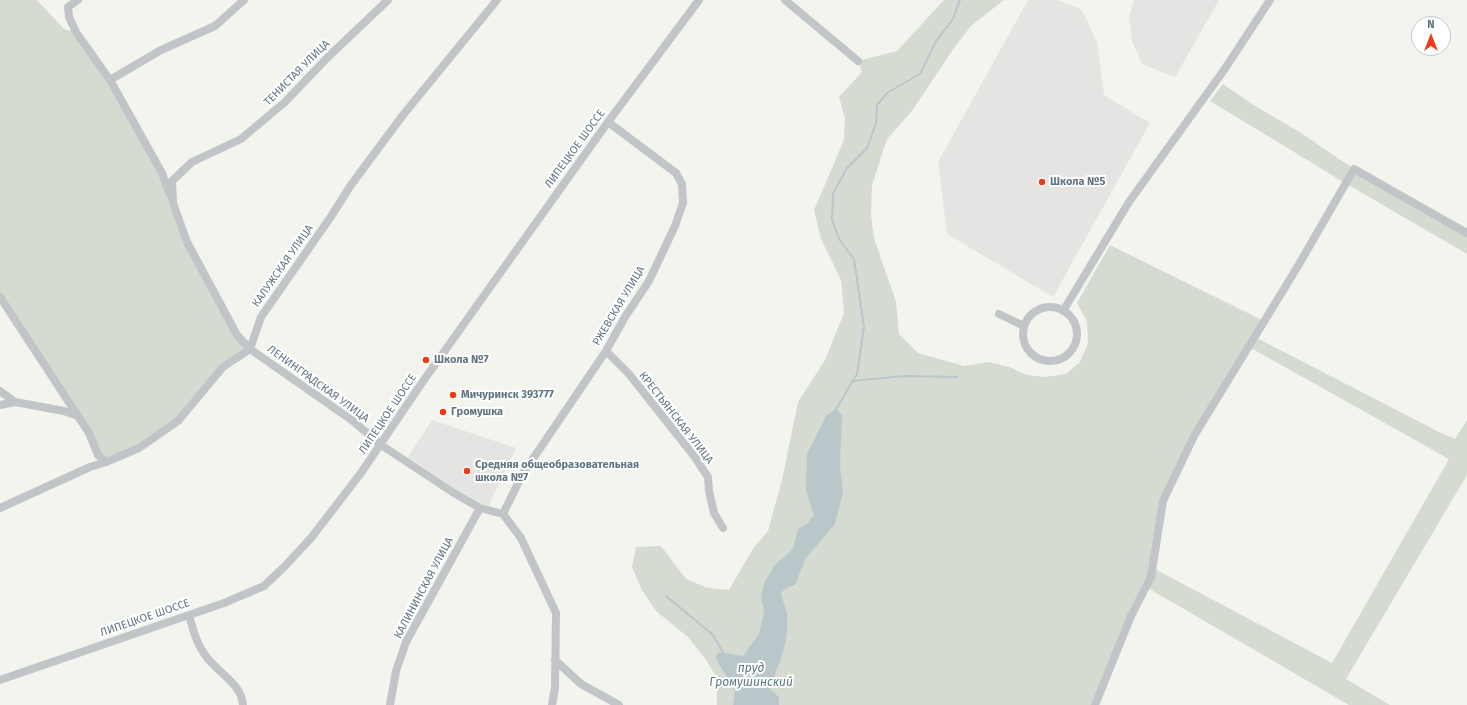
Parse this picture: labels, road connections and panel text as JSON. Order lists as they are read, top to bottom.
{
  "streets": {
    "street": [
      "ТЕНИСТАЯ УЛИЦА",
      "ЛИПЕЦКОЕ ШОССЕ",
      "КАЛУЖСКАЯ УЛИЦА",
      "РЖЕВСКАЯ УЛИЦА",
      "ЛЕНИНГРАДСКАЯ УЛИЦА",
      "КРЕСТЬЯНСКАЯ УЛИЦА",
      "КАЛИНИНСКАЯ УЛИЦА"
    ]
  },
  "crossings": [
    ["ТЕНИСТАЯ УЛИЦА", "КАЛУЖСКАЯ УЛИЦА"],
    ["ТЕНИСТАЯ УЛИЦА", "ЛЕНИНГРАДСКАЯ УЛИЦА"],
    ["ЛИПЕЦКОЕ ШОССЕ", "РЖЕВСКАЯ УЛИЦА"],
    ["ЛИПЕЦКОЕ ШОССЕ", "ЛЕНИНГРАДСКАЯ УЛИЦА"],
    ["КАЛУЖСКАЯ УЛИЦА", "ЛЕНИНГРАДСКАЯ УЛИЦА"],
    ["РЖЕВСКАЯ УЛИЦА", "ЛЕНИНГРАДСКАЯ УЛИЦА"],
    ["РЖЕВСКАЯ УЛИЦА", "КРЕСТЬЯНСКАЯ УЛИЦА"],
    ["ЛЕНИНГРАДСКАЯ УЛИЦА", "КАЛИНИНСКАЯ УЛИЦА"]
  ],
  "water": ["пруд Громушинский"],
  "places": [
    "Школа №5",
    "Школа №7",
    "Мичуринск 393777",
    "Громушка",
    "Средняя общеобразовательная школа №7"
  ],
  "north": "top"
}
